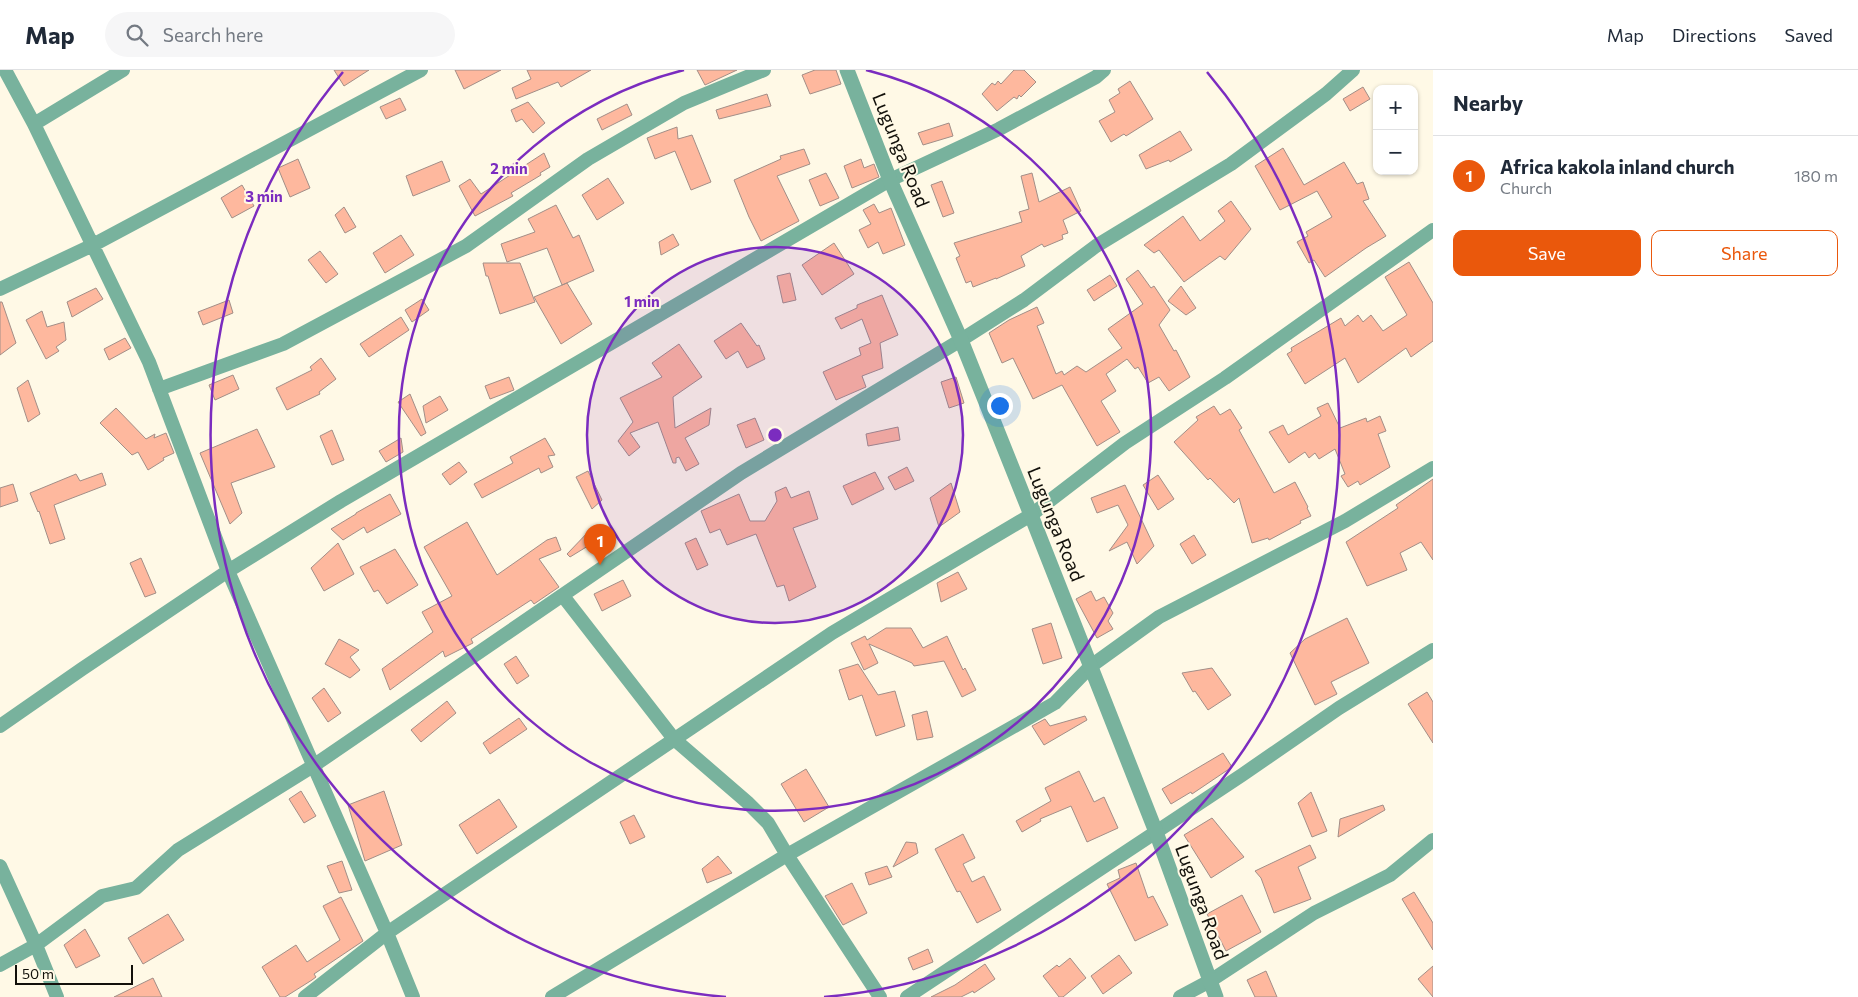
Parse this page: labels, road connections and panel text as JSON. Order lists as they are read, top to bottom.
{
  "streets": {
    "street": ["Lugunga Road"]
  },
  "scale_bar": "50 m",
  "page": {
    "header": "Map",
    "search": "Search here",
    "nav": ["Map", "Directions", "Saved"],
    "heading": "Nearby",
    "map_buttons": ["+", "−"],
    "list": [
      {
        "mark": "1",
        "name": "Africa kakola inland church",
        "note": "Church",
        "value": "180 m"
      }
    ],
    "buttons": ["Save", "Share"],
    "pins": "1",
    "scale": "50 m"
  },
  "rings": ["2 min", "3 min", "1 min"]
}
